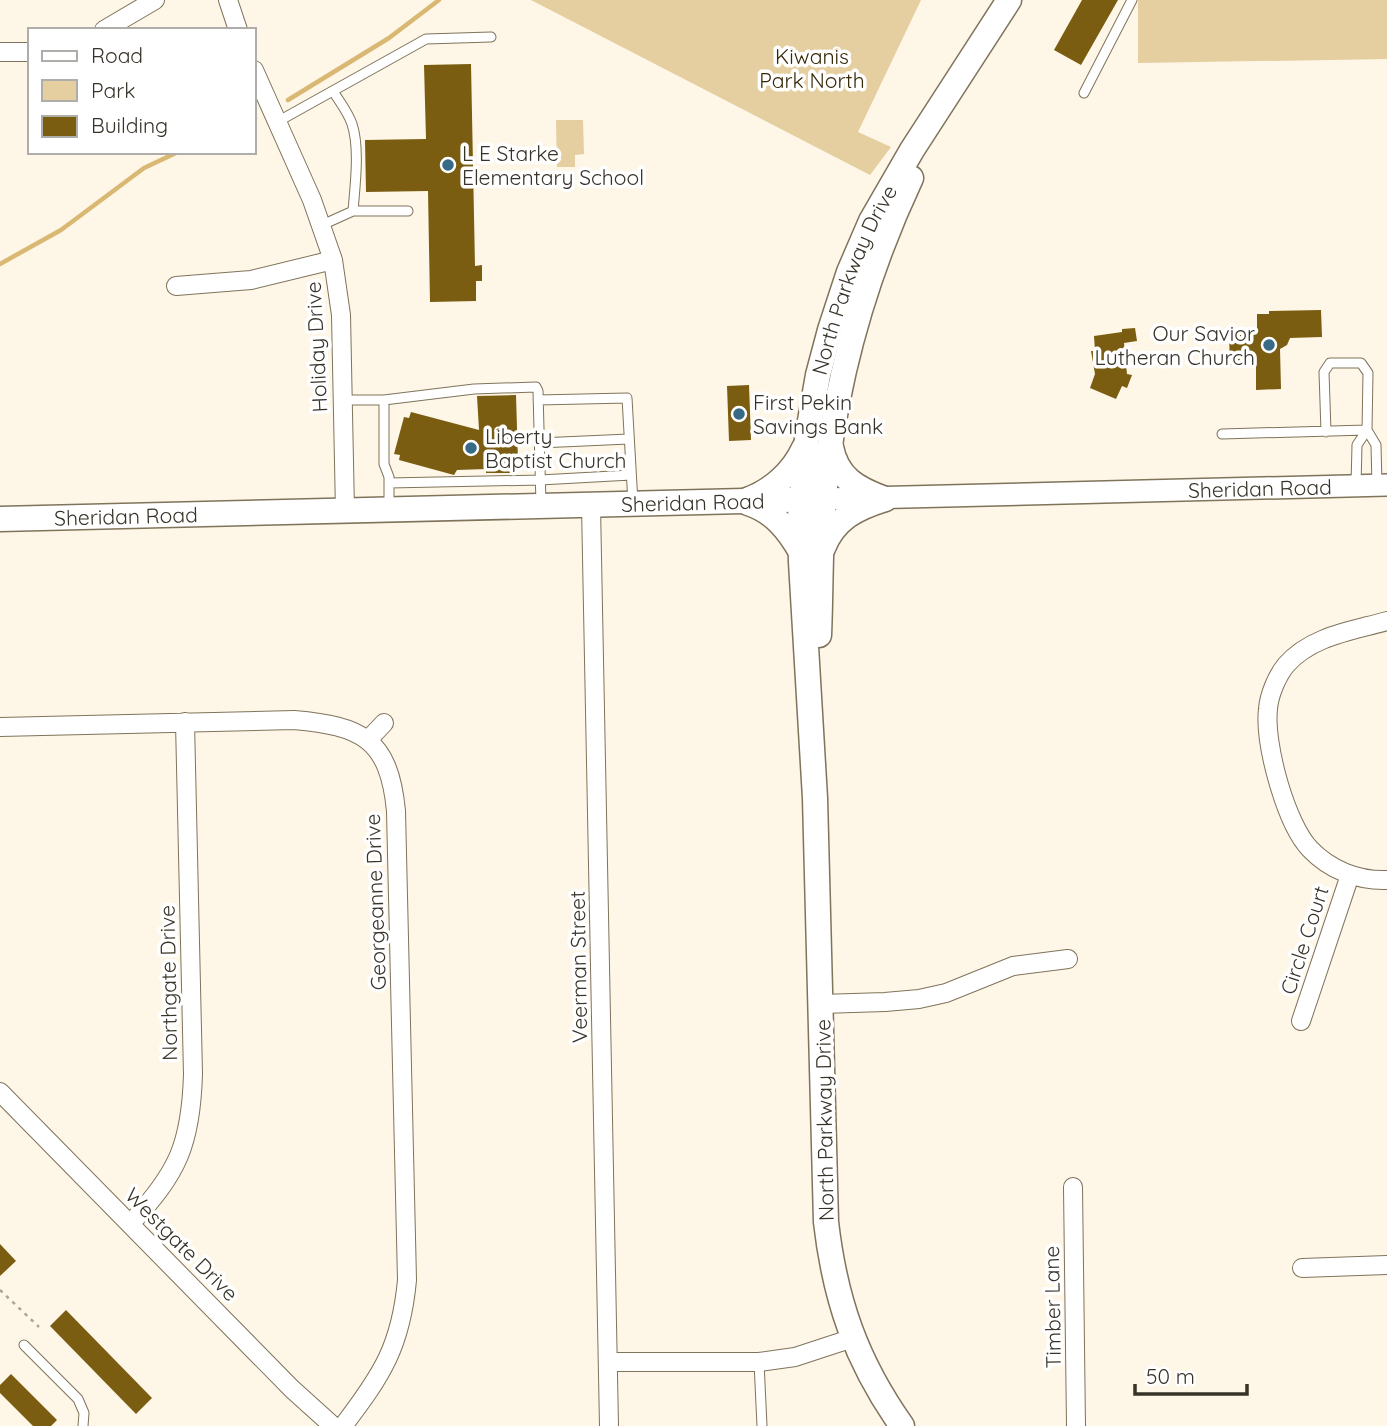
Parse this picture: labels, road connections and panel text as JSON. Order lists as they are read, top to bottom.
{
  "streets": {
    "main road": ["North Parkway Drive", "Sheridan Road"],
    "street": [
      "Holiday Drive",
      "Georgeanne Drive",
      "Circle Court",
      "Veerman Street",
      "Northgate Drive",
      "Westgate Drive",
      "Timber Lane"
    ]
  },
  "crossings": [
    ["North Parkway Drive", "Sheridan Road"],
    ["Holiday Drive", "Sheridan Road"],
    ["Sheridan Road", "Veerman Street"],
    ["Northgate Drive", "Westgate Drive"]
  ],
  "parks": ["Kiwanis Park North"],
  "places": [
    "L E Starke Elementary School",
    "Our Savior Lutheran Church",
    "First Pekin Savings Bank",
    "Liberty Baptist Church"
  ],
  "legend": ["Road", "Park", "Building"],
  "scale_bar": "50 m"
}
